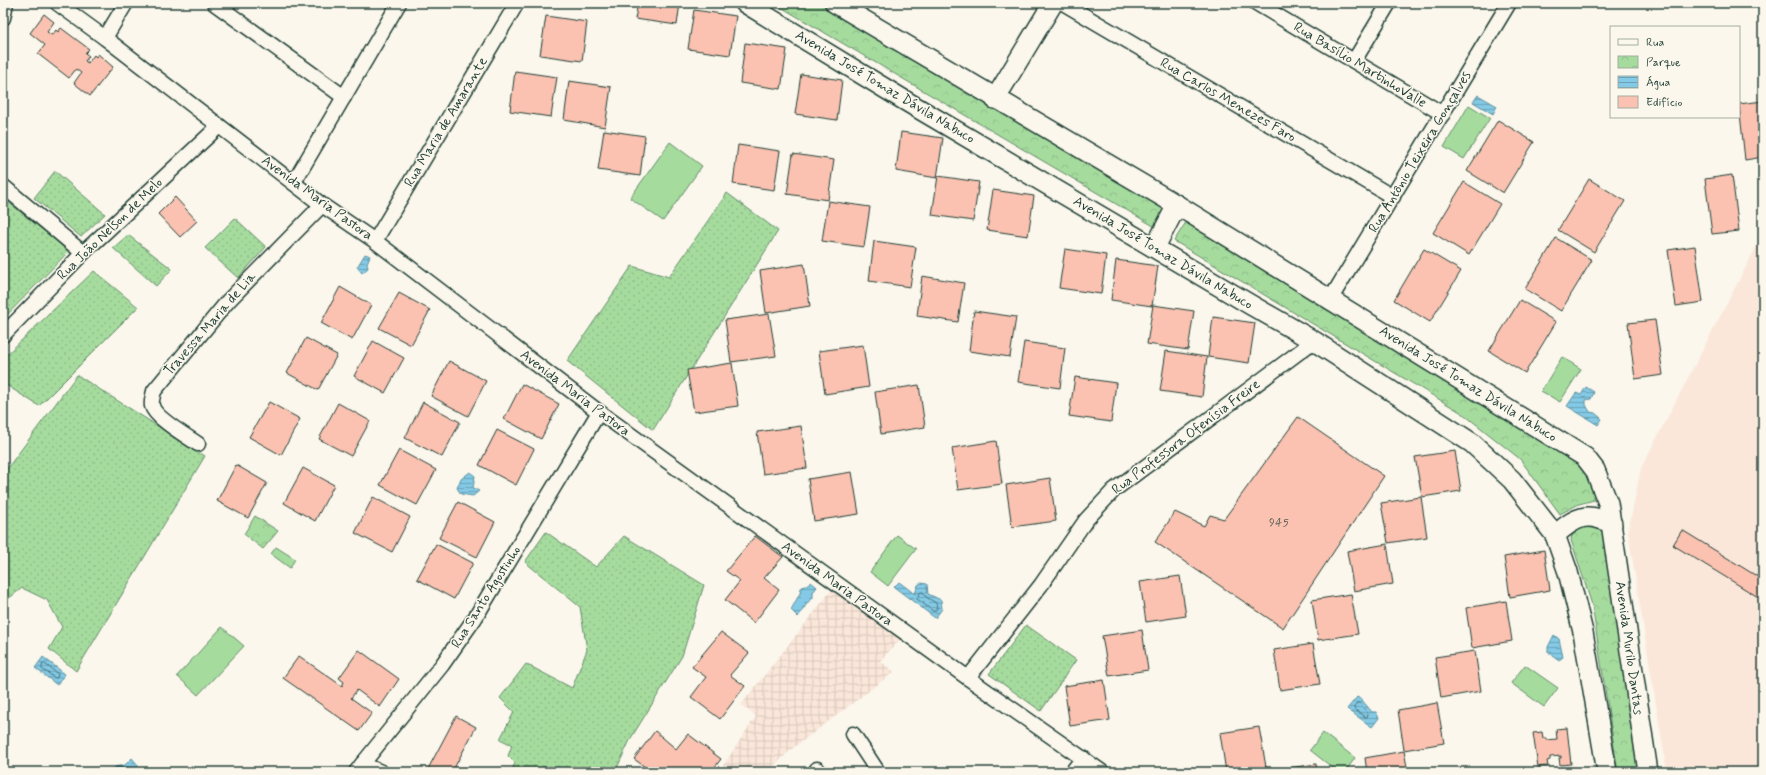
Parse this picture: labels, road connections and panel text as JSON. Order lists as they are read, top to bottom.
{
  "streets": {
    "main road": ["Avenida José Tomaz Dávila Nabuco", "Avenida Murilo Dantas"],
    "street": [
      "Rua Basílio MartinhoValle",
      "Rua Carlos Menezes Faro",
      "Rua Maria de Amarante",
      "Rua Antônio Teixeira Gonçalves",
      "Avenida Maria Pastora",
      "Rua João Nelson de Melo",
      "Travessa Maria de Lia",
      "Rua Professora Ofenísia Freire",
      "Rua Santo Agostinho"
    ]
  },
  "crossings": [
    ["Rua Basílio MartinhoValle", "Rua Antônio Teixeira Gonçalves"],
    ["Avenida José Tomaz Dávila Nabuco", "Rua Antônio Teixeira Gonçalves"],
    ["Avenida José Tomaz Dávila Nabuco", "Rua Professora Ofenísia Freire"],
    ["Avenida José Tomaz Dávila Nabuco", "Avenida Murilo Dantas"],
    ["Rua Carlos Menezes Faro", "Rua Antônio Teixeira Gonçalves"],
    ["Rua Maria de Amarante", "Avenida Maria Pastora"],
    ["Avenida Maria Pastora", "Rua João Nelson de Melo"],
    ["Avenida Maria Pastora", "Travessa Maria de Lia"],
    ["Avenida Maria Pastora", "Rua Professora Ofenísia Freire"],
    ["Avenida Maria Pastora", "Rua Santo Agostinho"]
  ],
  "house_numbers": ["945"],
  "legend": [
    "Rua",
    "Parque",
    "Água",
    "Edifício"
  ]
}
